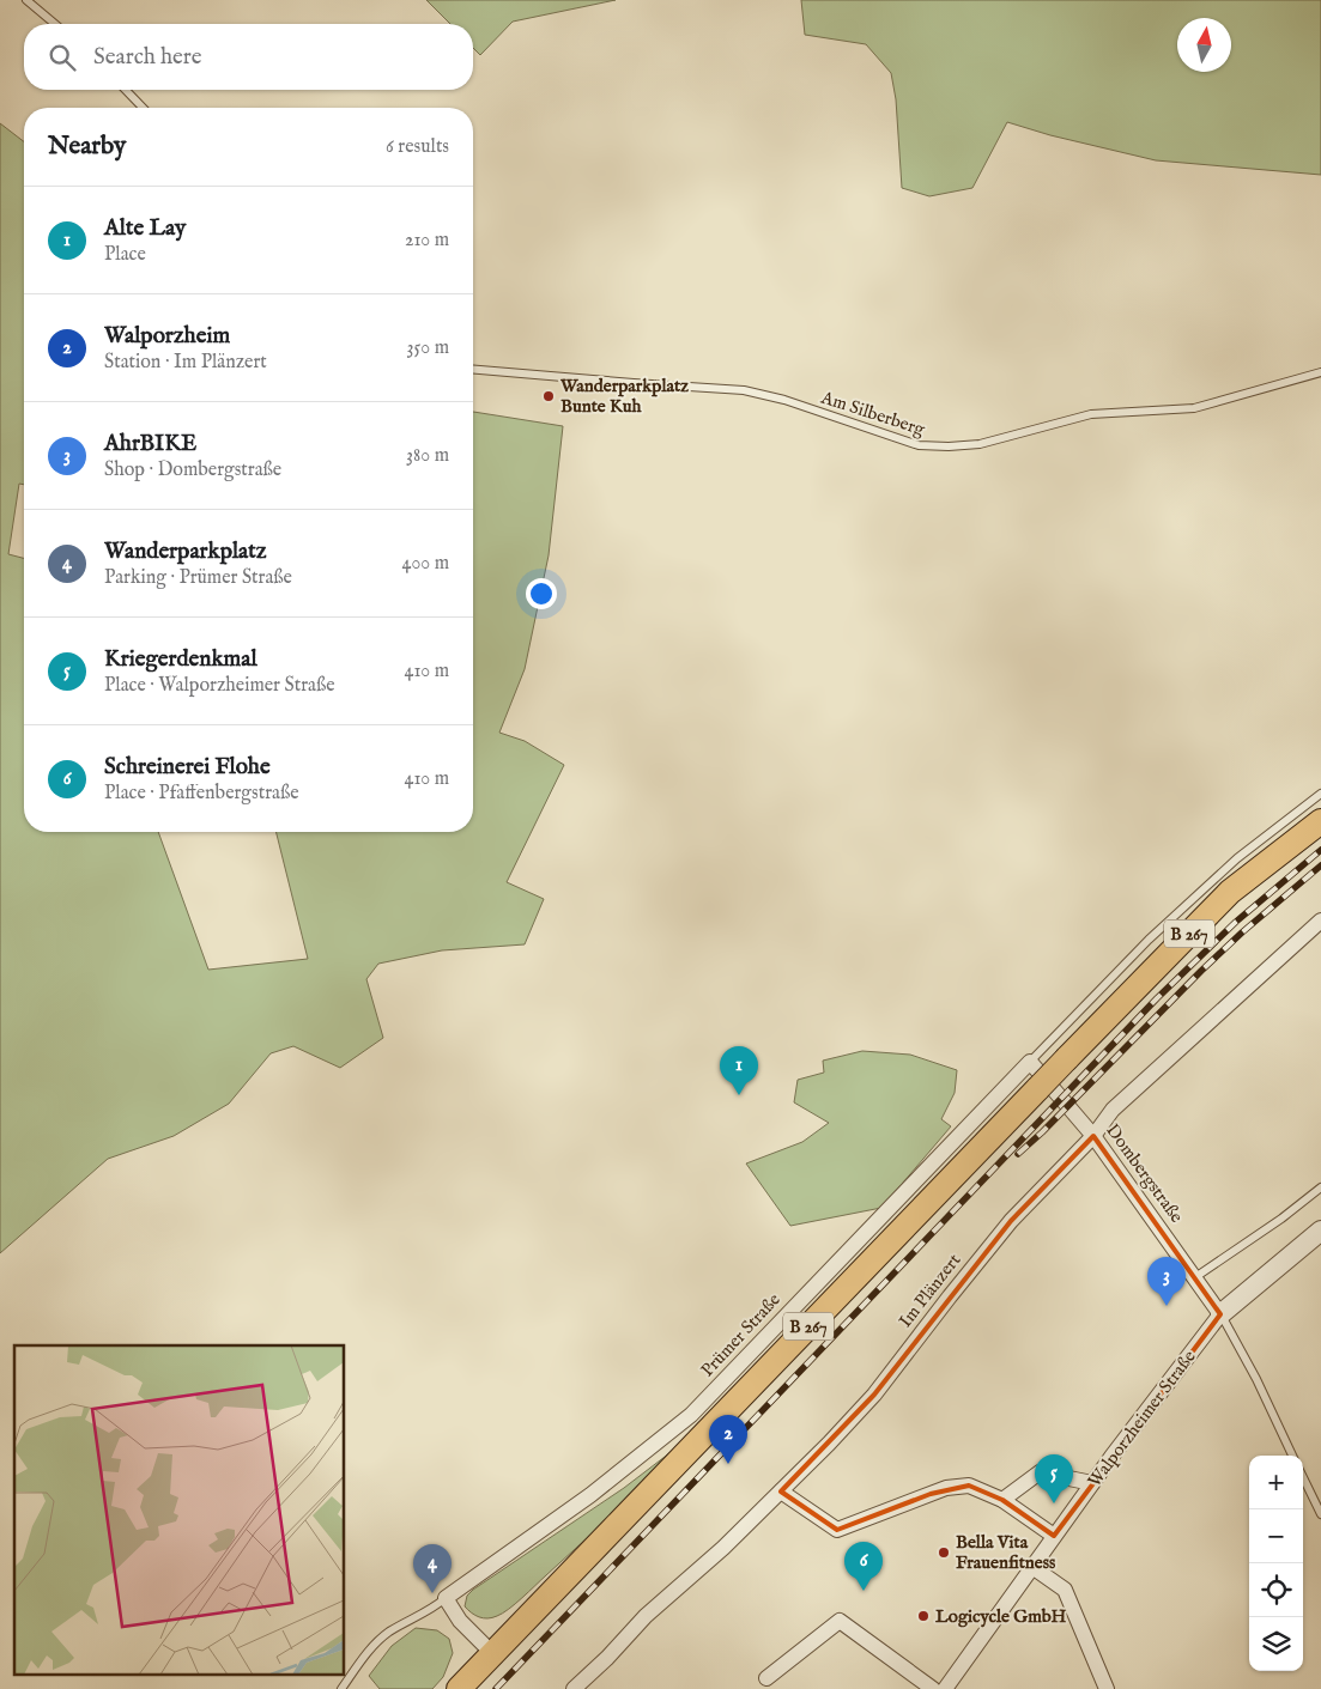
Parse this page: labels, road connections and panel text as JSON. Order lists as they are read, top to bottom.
{
  "streets": {
    "main road": ["B 267"],
    "street": [
      "Dombergstraße",
      "Im Plänzert",
      "Prümer Straße",
      "Walporzheimer Straße"
    ],
    "lane": ["Am Silberberg"]
  },
  "crossings": [
    ["Dombergstraße", "Im Plänzert"],
    ["Dombergstraße", "Prümer Straße"],
    ["Dombergstraße", "Walporzheimer Straße"]
  ],
  "places": ["Wanderparkplatz Bunte Kuh", "Bella Vita Frauenfitness", "Logicycle GmbH"],
  "north": "top",
  "page": {
    "search": "Search here",
    "heading": ["Nearby", "6 results"],
    "list": [
      {
        "mark": "1",
        "name": "Alte Lay",
        "note": "Place",
        "value": "210 m"
      },
      {
        "mark": "2",
        "name": "Walporzheim",
        "note": "Station · Im Plänzert",
        "value": "350 m"
      },
      {
        "mark": "3",
        "name": "AhrBIKE",
        "note": "Shop · Dombergstraße",
        "value": "380 m"
      },
      {
        "mark": "4",
        "name": "Wanderparkplatz",
        "note": "Parking · Prümer Straße",
        "value": "400 m"
      },
      {
        "mark": "5",
        "name": "Kriegerdenkmal",
        "note": "Place · Walporzheimer Straße",
        "value": "410 m"
      },
      {
        "mark": "6",
        "name": "Schreinerei Flohe",
        "note": "Place · Pfaffenbergstraße",
        "value": "410 m"
      }
    ],
    "pins": [
      "1",
      "3",
      "2",
      "5",
      "6",
      "4"
    ],
    "map_buttons": ["+", "−"]
  }
}
